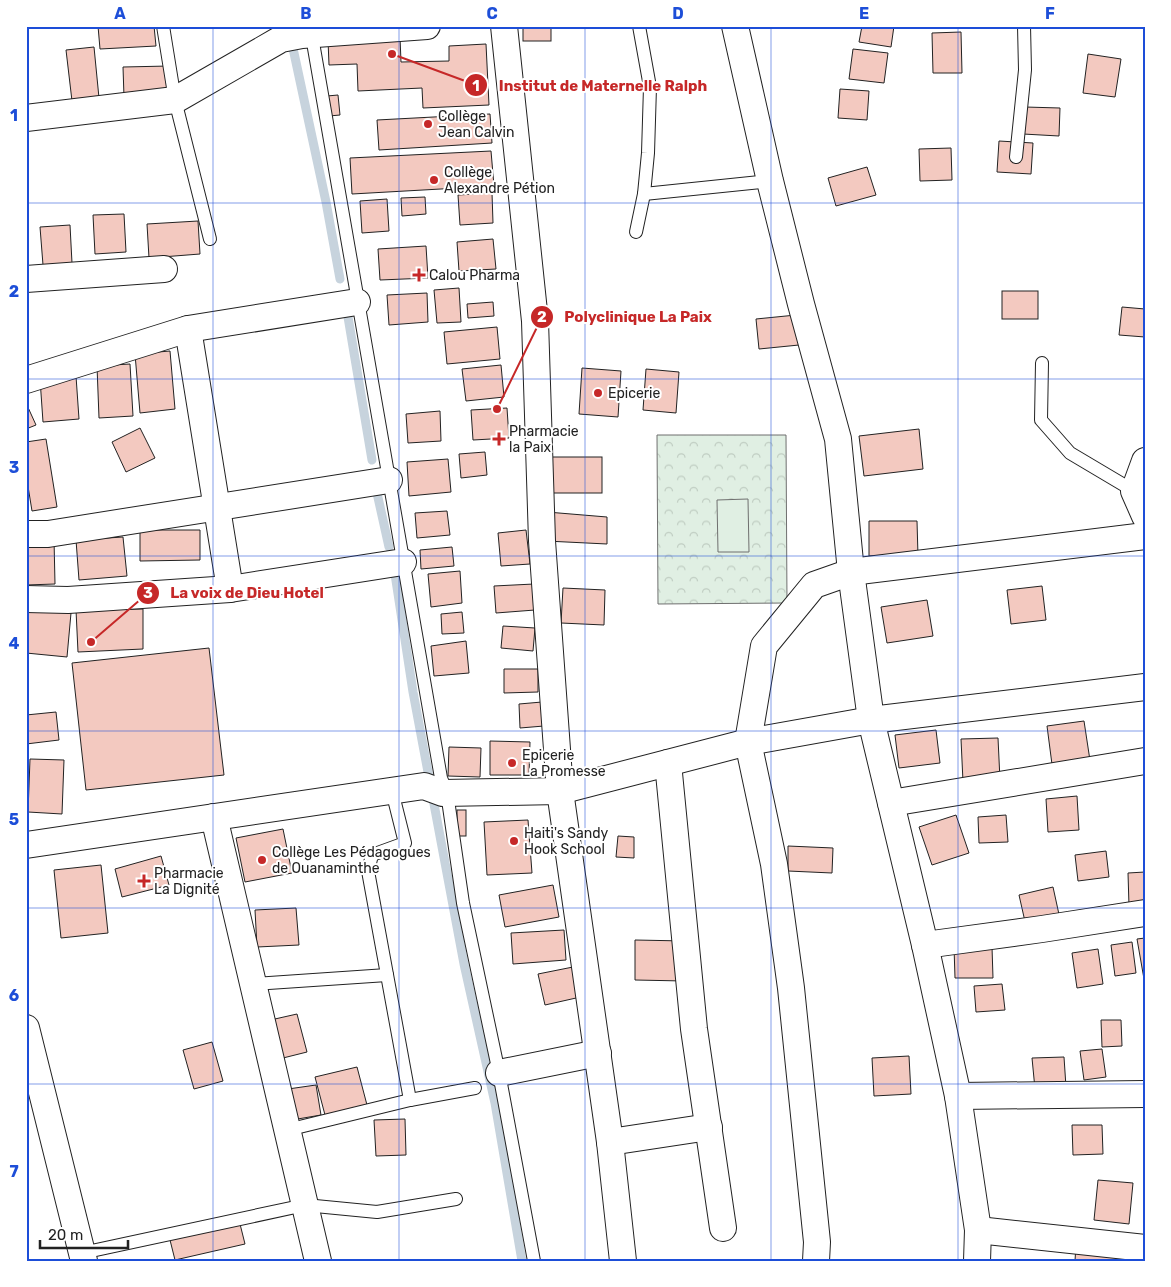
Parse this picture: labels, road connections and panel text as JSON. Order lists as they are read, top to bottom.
{
  "places": {
    "other": [
      "Institut de Maternelle Ralph",
      "Collège Jean Calvin",
      "Collège Alexandre Pétion",
      "Epicerie",
      "Polyclinique La Paix",
      "La voix de Dieu Hotel",
      "Epicerie La Promesse",
      "Haiti's Sandy Hook School",
      "Collège Les Pédagogues de Ouanaminthe"
    ],
    "health": ["Calou Pharma", "Pharmacie la Paix", "Pharmacie La Dignité"]
  },
  "scale_bar": "20 m",
  "grid": {
    "columns": [
      "A",
      "B",
      "C",
      "D",
      "E",
      "F"
    ],
    "rows": [
      "1",
      "2",
      "3",
      "4",
      "5",
      "6",
      "7"
    ]
  }
}
